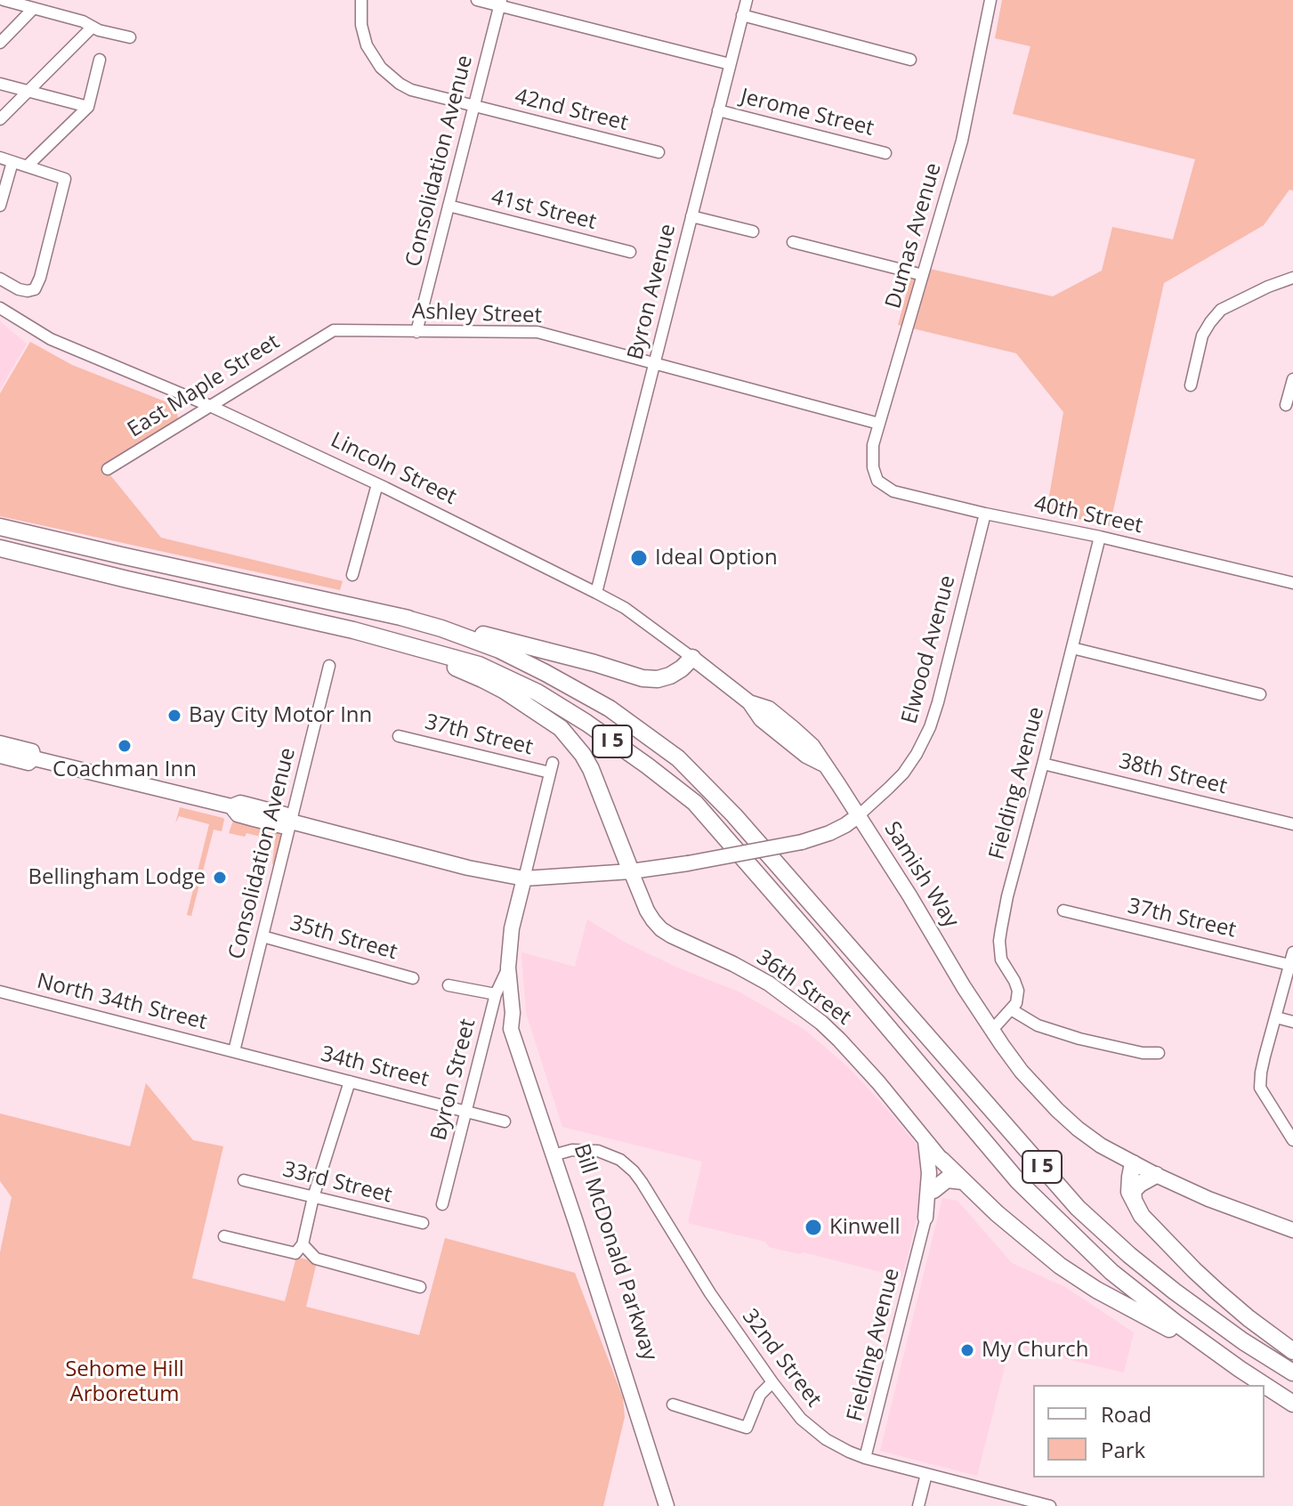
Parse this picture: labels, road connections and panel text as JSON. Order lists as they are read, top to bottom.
{
  "streets": {
    "highway": ["I 5"],
    "main road": [
      "Lincoln Street",
      "Samish Way",
      "36th Street",
      "Bill McDonald Parkway"
    ],
    "street": [
      "42nd Street",
      "Jerome Street",
      "Consolidation Avenue",
      "41st Street",
      "Dumas Avenue",
      "Byron Avenue",
      "Ashley Street",
      "East Maple Street",
      "40th Street",
      "Elwood Avenue",
      "37th Street",
      "38th Street",
      "Fielding Avenue",
      "35th Street",
      "North 34th Street",
      "34th Street",
      "Byron Street",
      "33rd Street",
      "32nd Street"
    ]
  },
  "crossings": [
    ["42nd Street", "Consolidation Avenue"],
    ["Jerome Street", "Byron Avenue"],
    ["Consolidation Avenue", "41st Street"],
    ["Consolidation Avenue", "Ashley Street"],
    ["Consolidation Avenue", "Samish Way"],
    ["Consolidation Avenue", "35th Street"],
    ["Consolidation Avenue", "North 34th Street"],
    ["Consolidation Avenue", "34th Street"],
    ["Dumas Avenue", "Ashley Street"],
    ["Dumas Avenue", "40th Street"],
    ["Byron Avenue", "Ashley Street"],
    ["Byron Avenue", "Lincoln Street"],
    ["Ashley Street", "East Maple Street"],
    ["East Maple Street", "Lincoln Street"],
    ["Lincoln Street", "Elwood Avenue"],
    ["Lincoln Street", "Samish Way"],
    ["40th Street", "Elwood Avenue"],
    ["40th Street", "Fielding Avenue"],
    ["Elwood Avenue", "Samish Way"],
    ["37th Street", "Bill McDonald Parkway"],
    ["38th Street", "Fielding Avenue"],
    ["Fielding Avenue", "36th Street"],
    ["Fielding Avenue", "32nd Street"],
    ["Samish Way", "36th Street"],
    ["Samish Way", "Bill McDonald Parkway"],
    ["North 34th Street", "34th Street"],
    ["34th Street", "Byron Street"],
    ["Byron Street", "Bill McDonald Parkway"],
    ["Bill McDonald Parkway", "32nd Street"]
  ],
  "parks": ["Sehome Hill Arboretum"],
  "places": [
    "Ideal Option",
    "Bay City Motor Inn",
    "Coachman Inn",
    "Bellingham Lodge",
    "Kinwell",
    "My Church"
  ],
  "legend": ["Road", "Park"]
}
